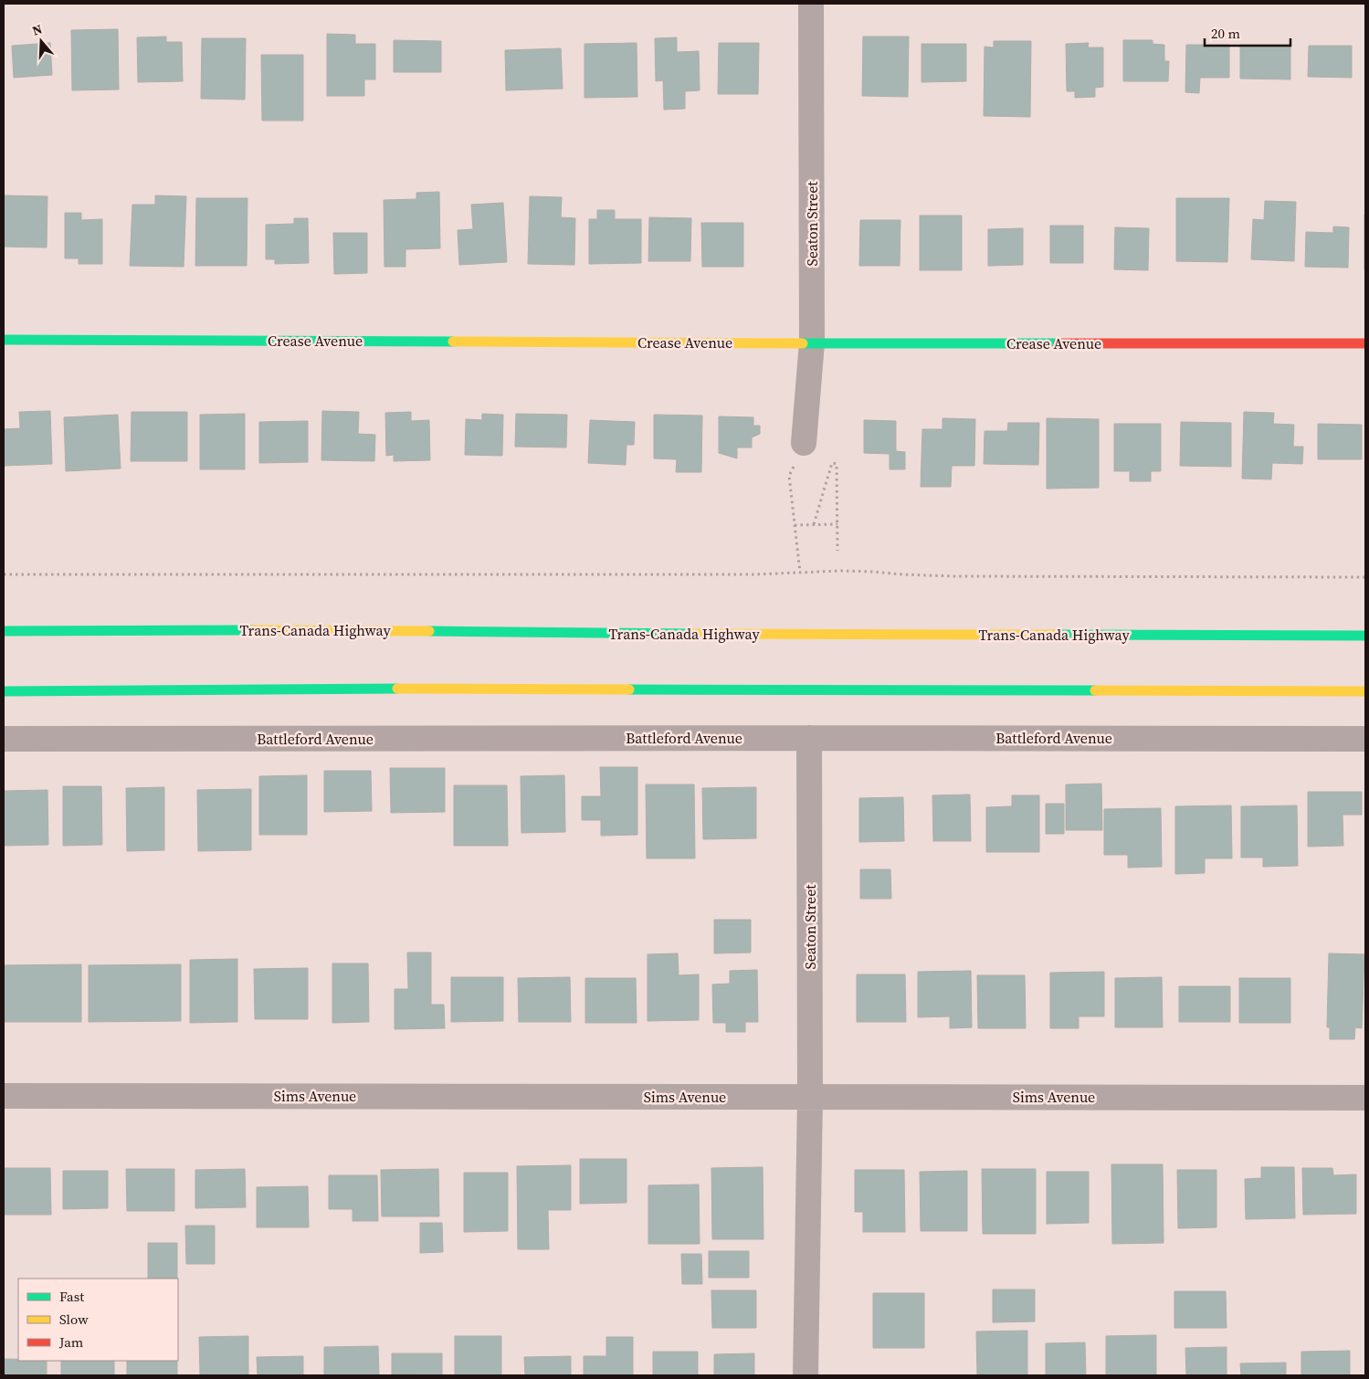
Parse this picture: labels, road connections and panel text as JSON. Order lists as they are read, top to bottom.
{
  "streets": {
    "main road": ["Crease Avenue", "Trans-Canada Highway"],
    "street": ["Seaton Street", "Battleford Avenue", "Sims Avenue"]
  },
  "crossings": [
    ["Seaton Street", "Crease Avenue"],
    ["Seaton Street", "Battleford Avenue"],
    ["Seaton Street", "Sims Avenue"]
  ],
  "legend": ["Fast", "Slow", "Jam"],
  "scale_bar": "20 m",
  "north": "top"
}
